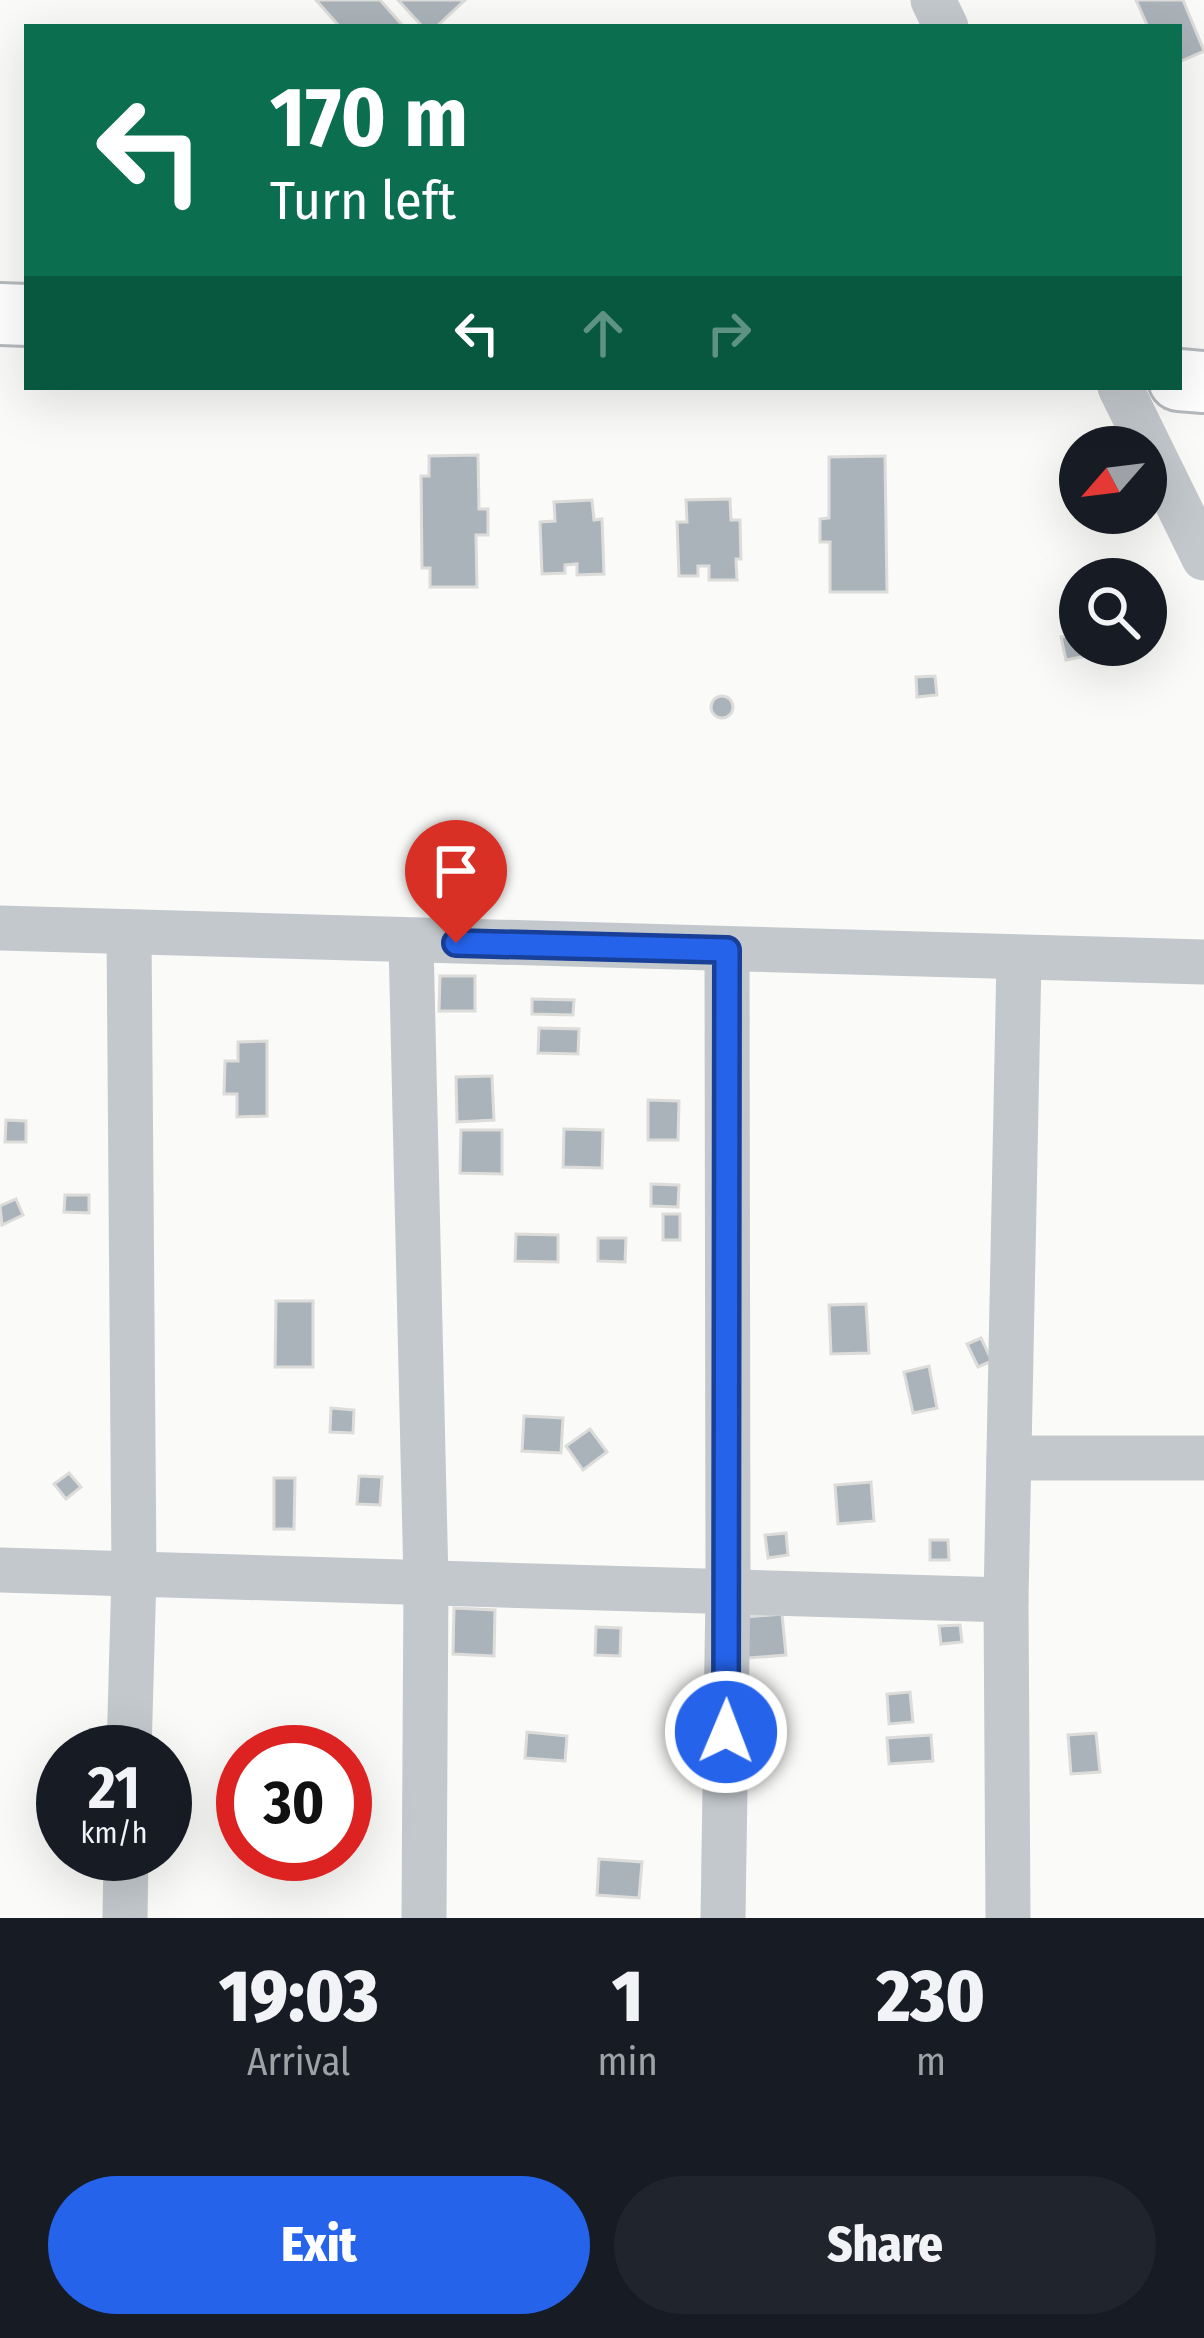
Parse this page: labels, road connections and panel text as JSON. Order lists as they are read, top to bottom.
{
  "north": "bottom left",
  "page": {
    "turn": ["170 m", "Turn left"],
    "speed": "21 km/h",
    "limit": "30",
    "eta": [
      "19:03",
      "Arrival",
      "1",
      "min",
      "230",
      "m"
    ],
    "buttons": ["Exit", "Share"]
  }
}
